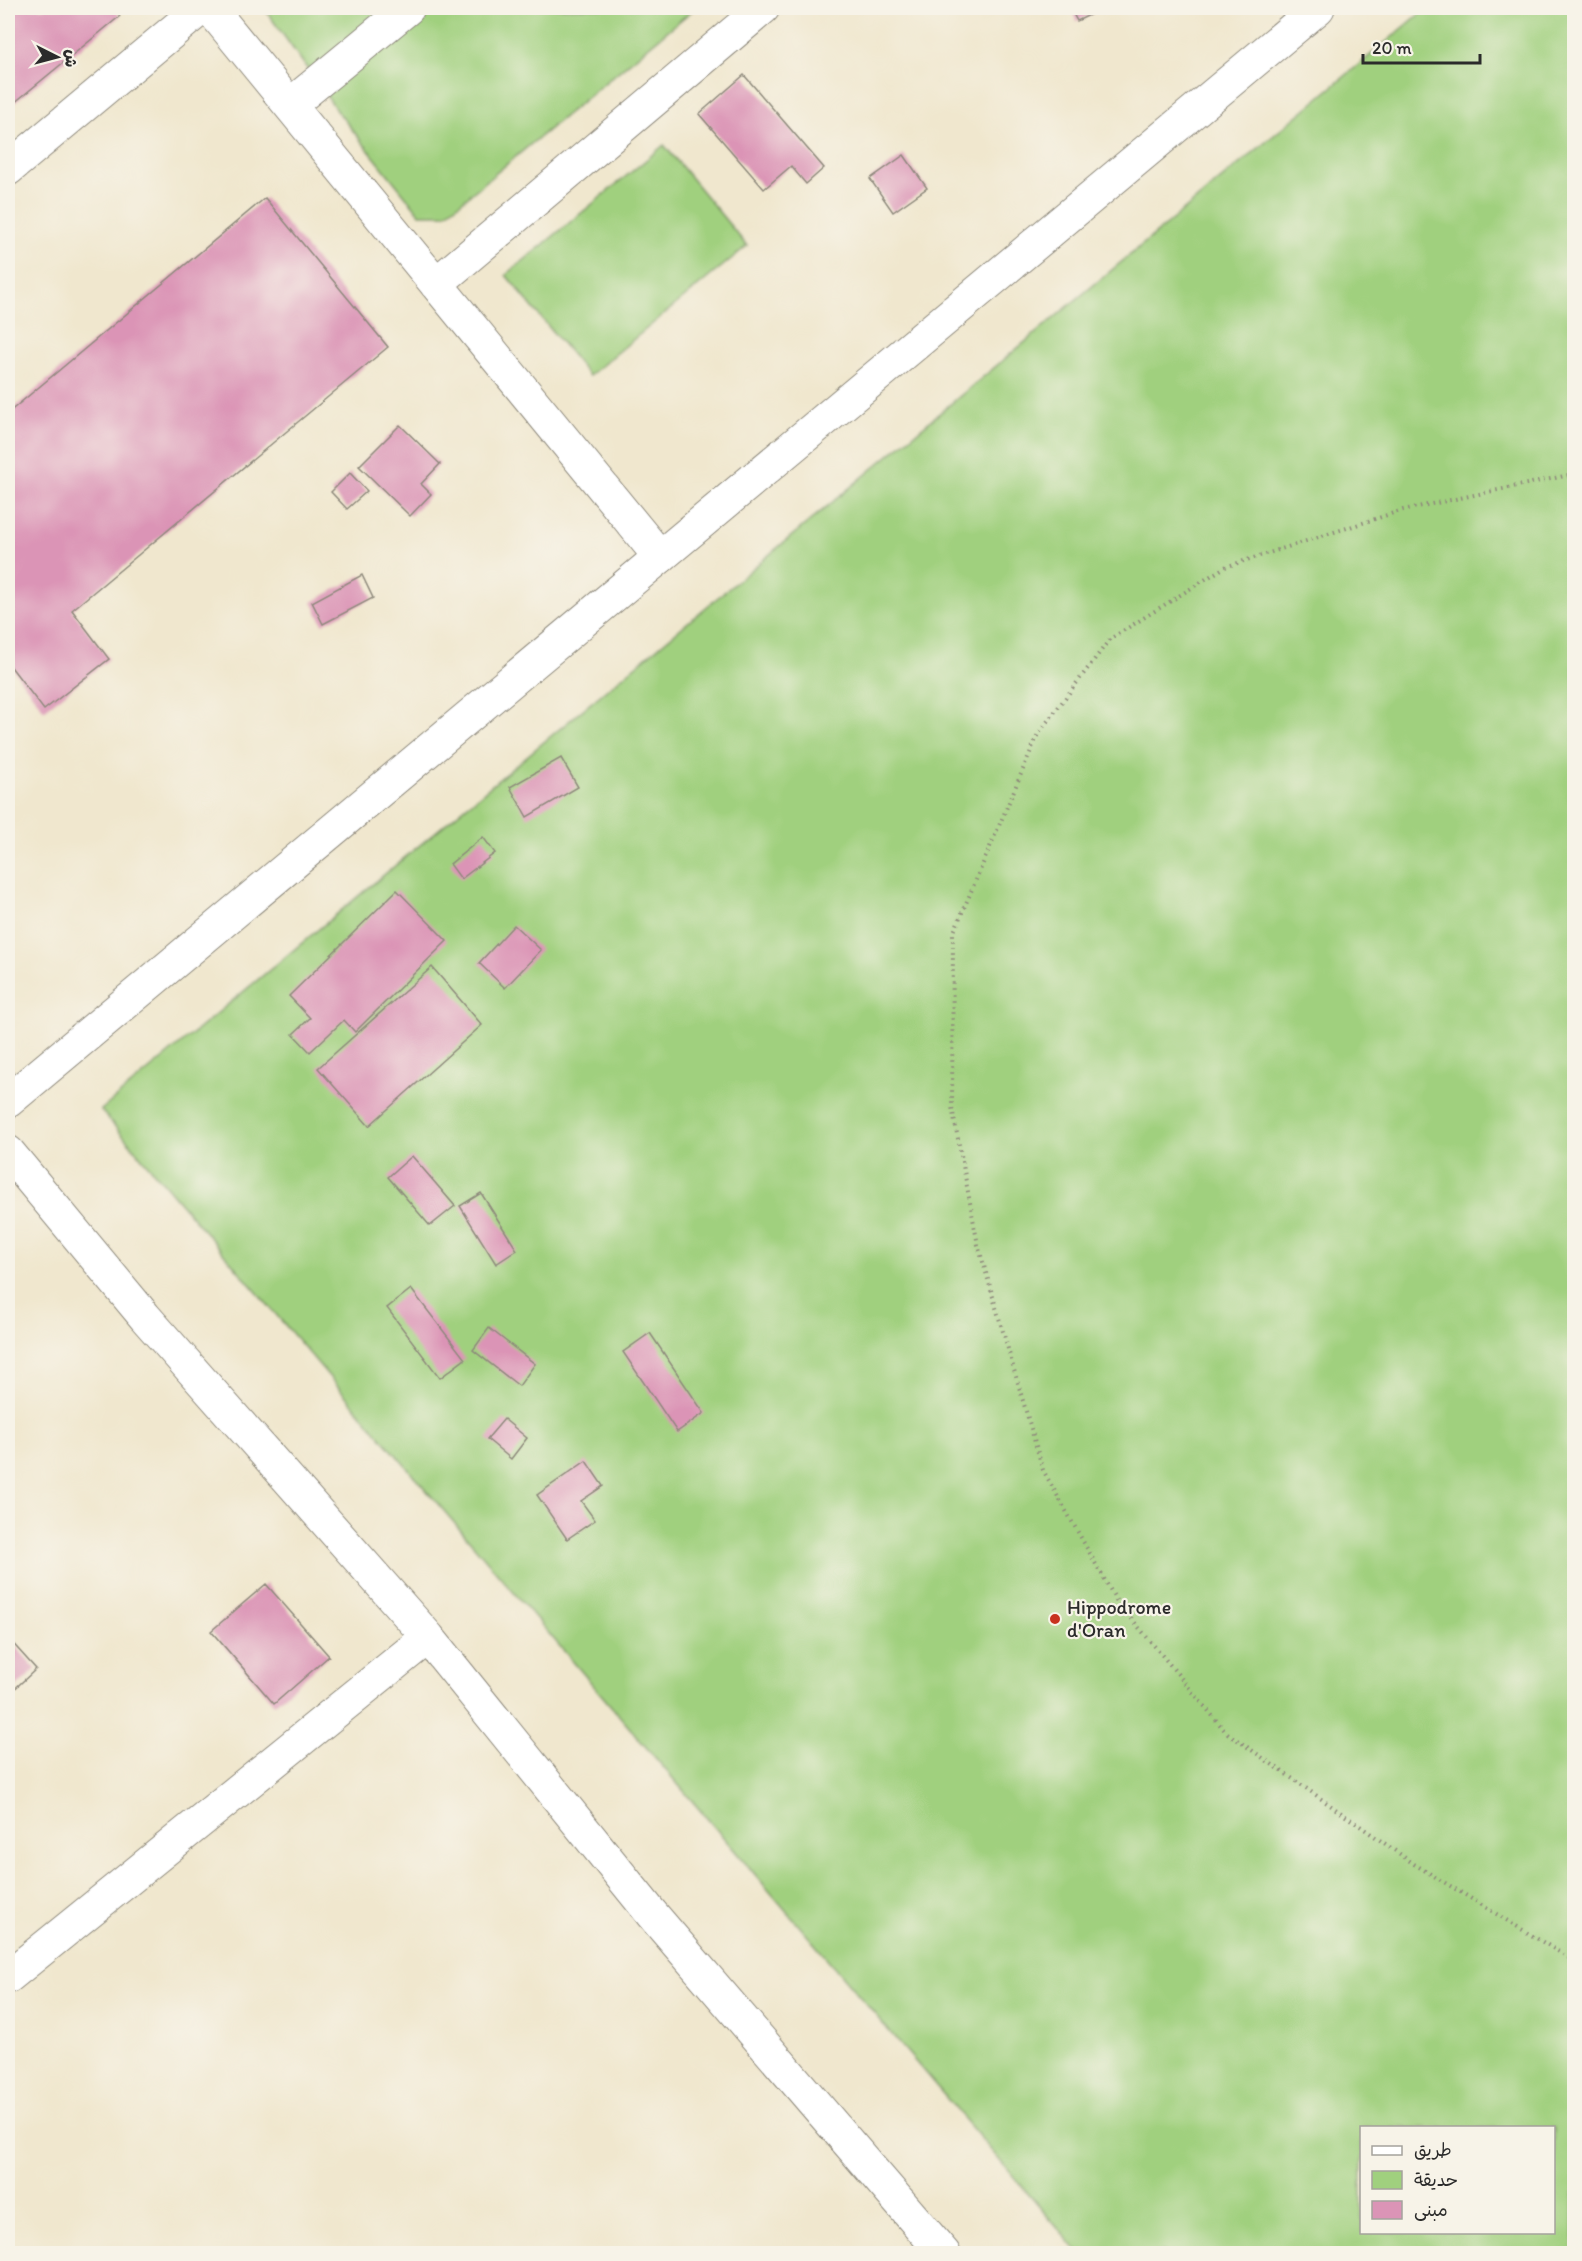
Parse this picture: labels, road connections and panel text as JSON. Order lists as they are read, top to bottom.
{
  "places": ["Hippodrome d'Oran"],
  "legend": ["طريق", "حديقة", "مبنى"],
  "scale_bar": "20 m",
  "north": "right"
}
